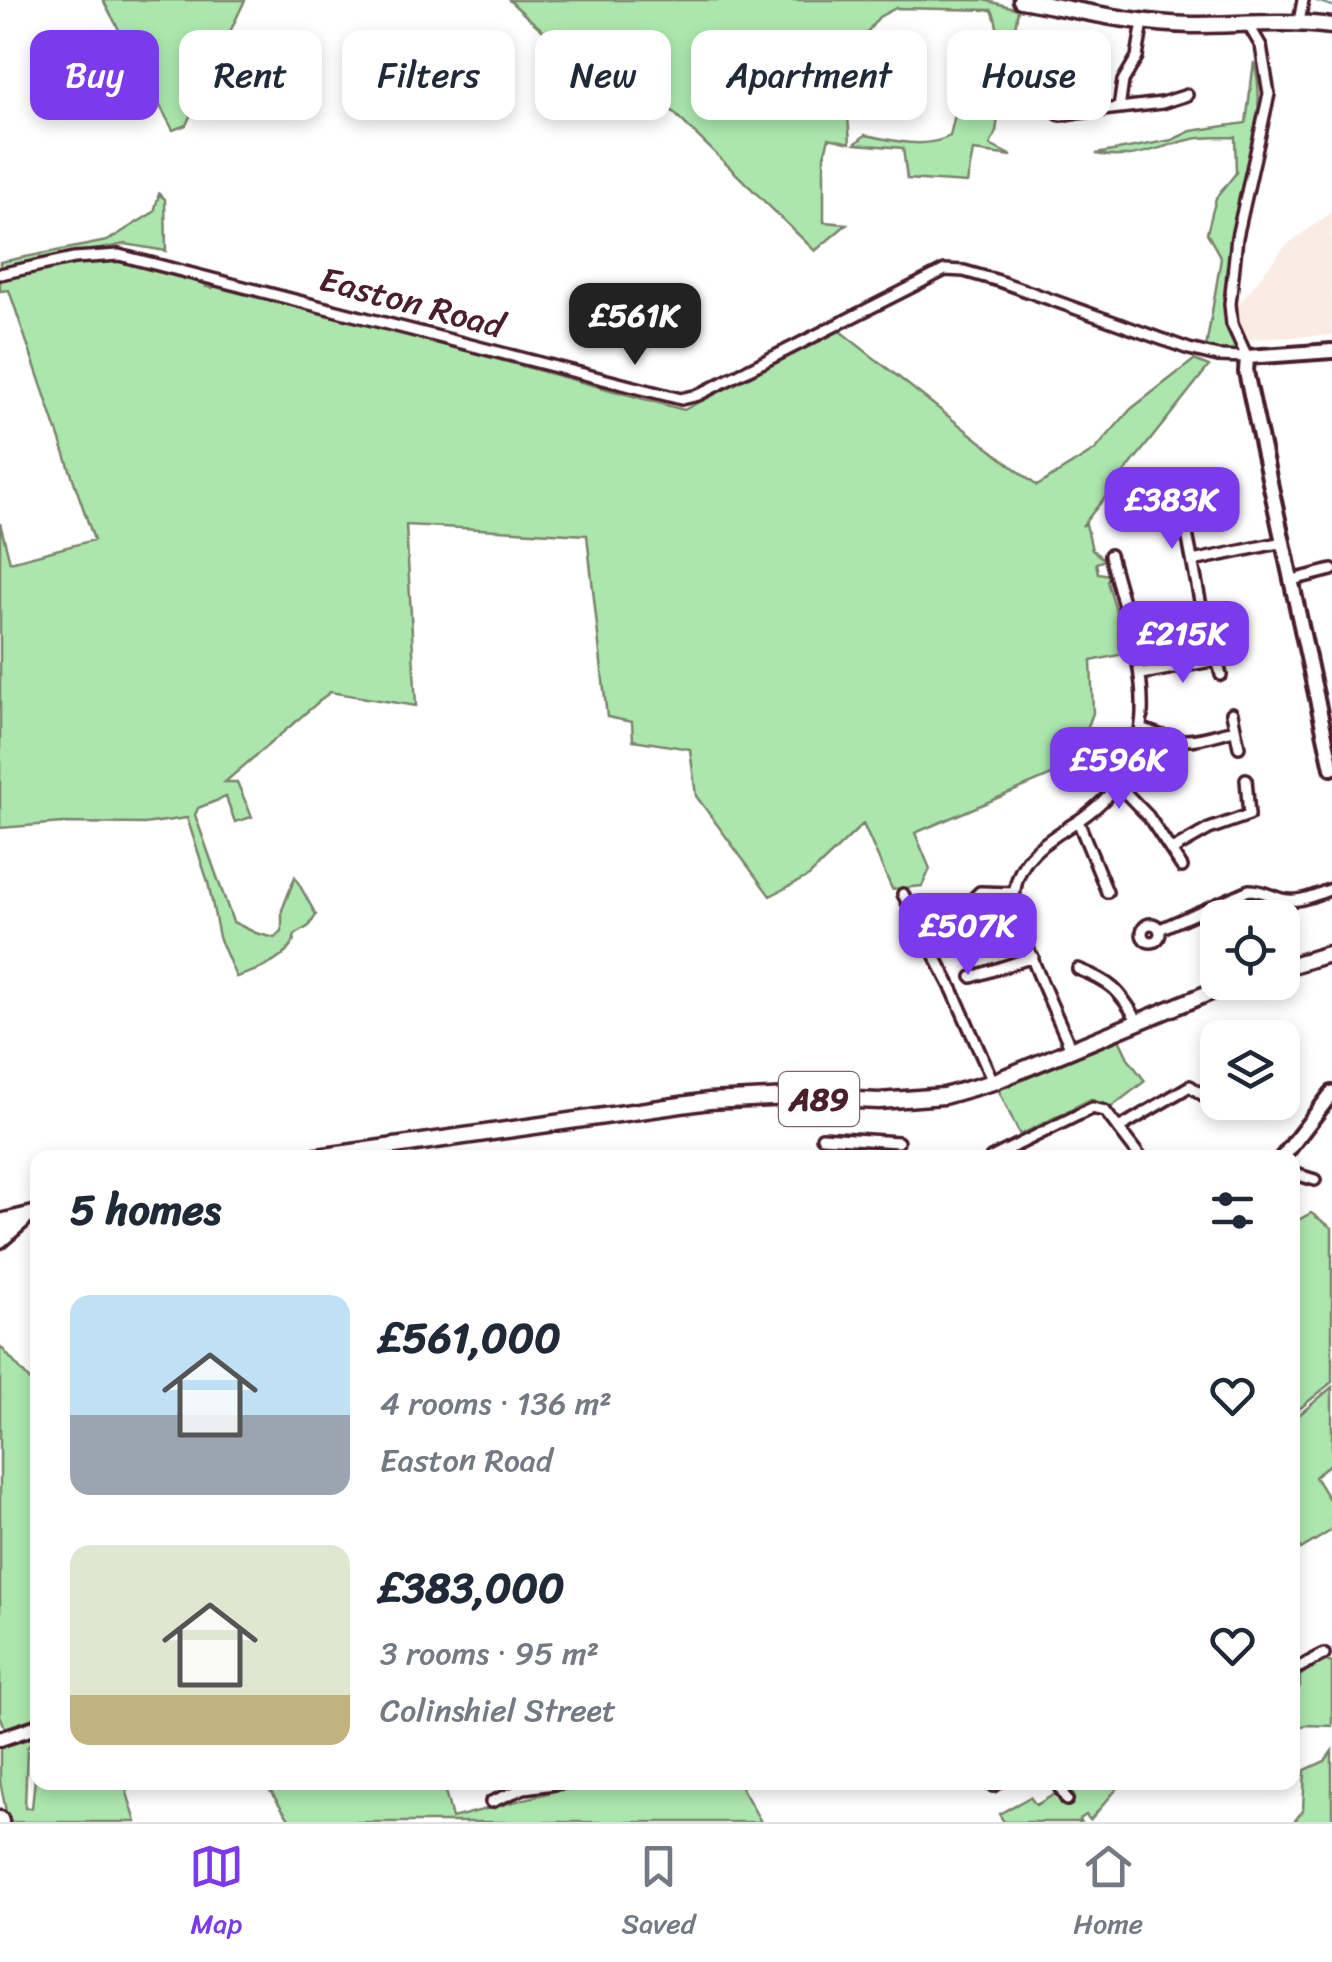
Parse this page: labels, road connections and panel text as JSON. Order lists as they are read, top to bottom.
{
  "streets": {
    "main road": ["A89"],
    "street": ["Easton Road"]
  },
  "page": {
    "chip": [
      "Buy",
      "Rent",
      "Filters",
      "New",
      "Apartment",
      "House"
    ],
    "price": [
      "£561K",
      "£383K",
      "£215K",
      "£596K",
      "£507K"
    ],
    "heading": "5 homes",
    "list": [
      {
        "name": "£561,000",
        "note": "4 rooms · 136 m² · Easton Road"
      },
      {
        "name": "£383,000",
        "note": "3 rooms · 95 m² · Colinshiel Street"
      }
    ],
    "tabs": ["Map", "Saved", "Home"]
  }
}
